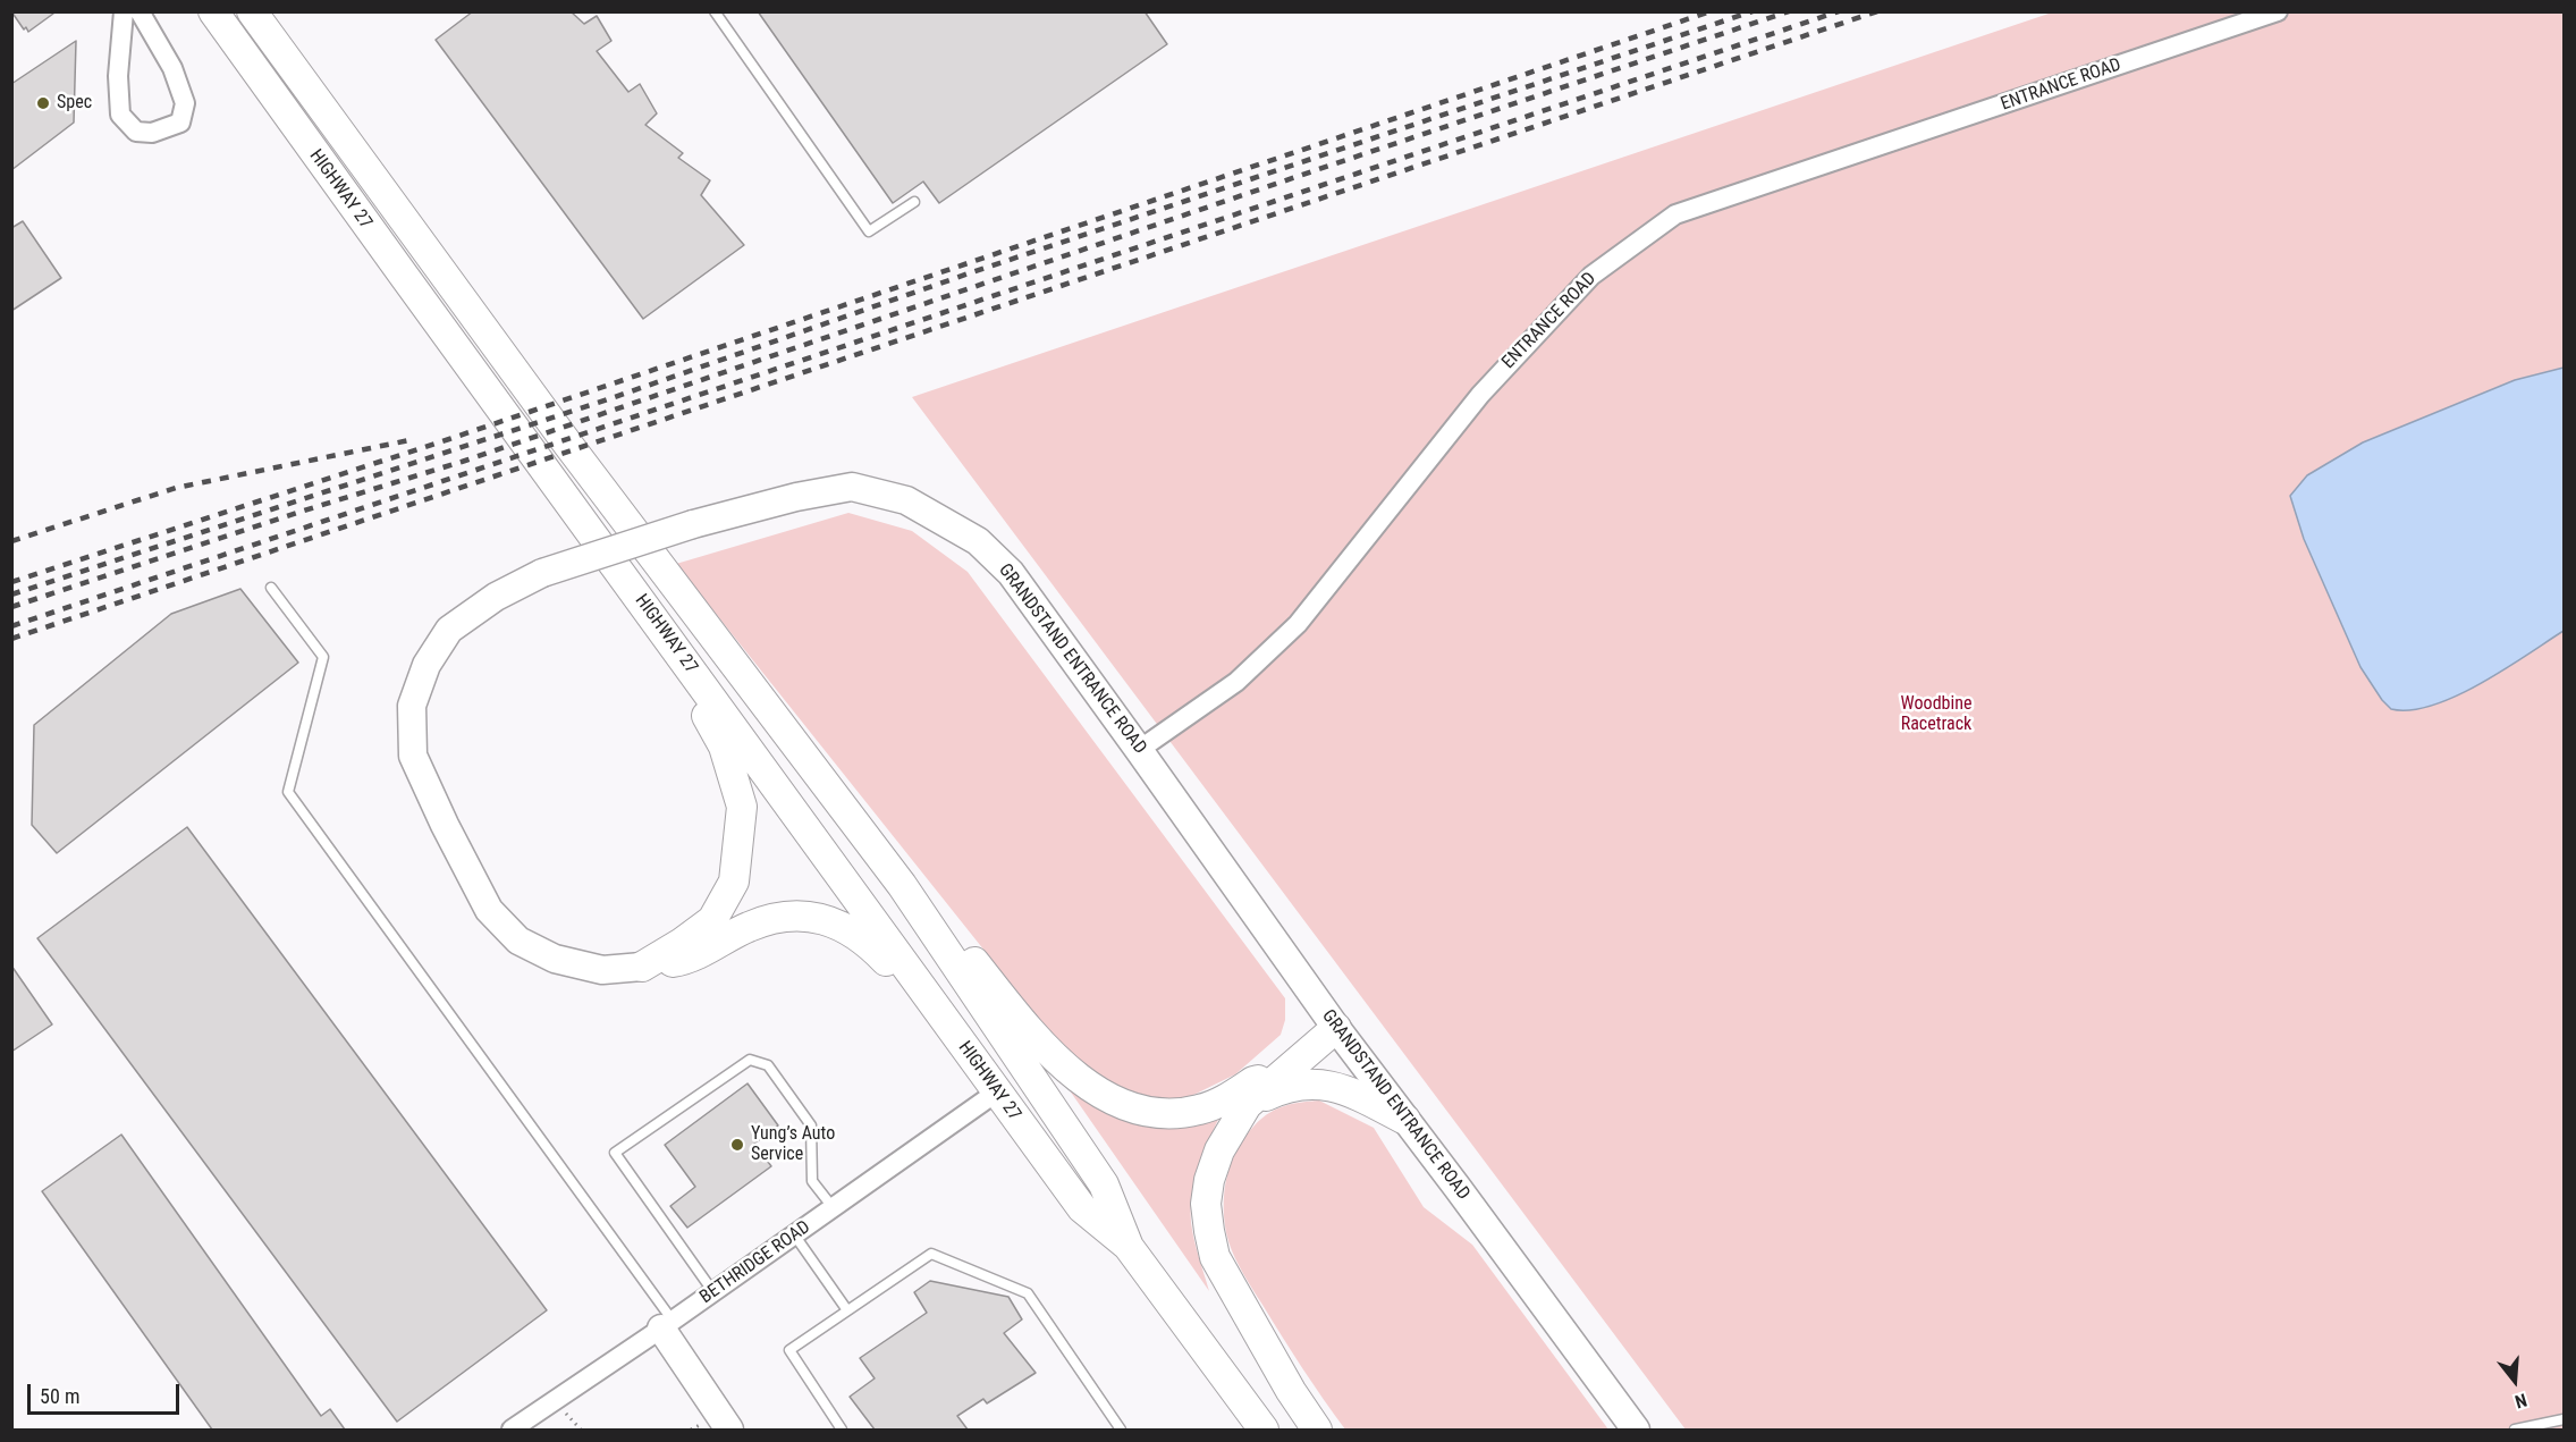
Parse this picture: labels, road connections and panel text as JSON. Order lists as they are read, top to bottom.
{
  "streets": {
    "main road": ["HIGHWAY 27"],
    "street": ["ENTRANCE ROAD", "GRANDSTAND ENTRANCE ROAD", "BETHRIDGE ROAD"]
  },
  "crossings": [
    ["ENTRANCE ROAD", "GRANDSTAND ENTRANCE ROAD"],
    ["HIGHWAY 27", "BETHRIDGE ROAD"]
  ],
  "parks": ["Woodbine Racetrack"],
  "places": ["Spec", "Yung’s Auto Service"],
  "scale_bar": "50 m",
  "north": "bottom"
}
